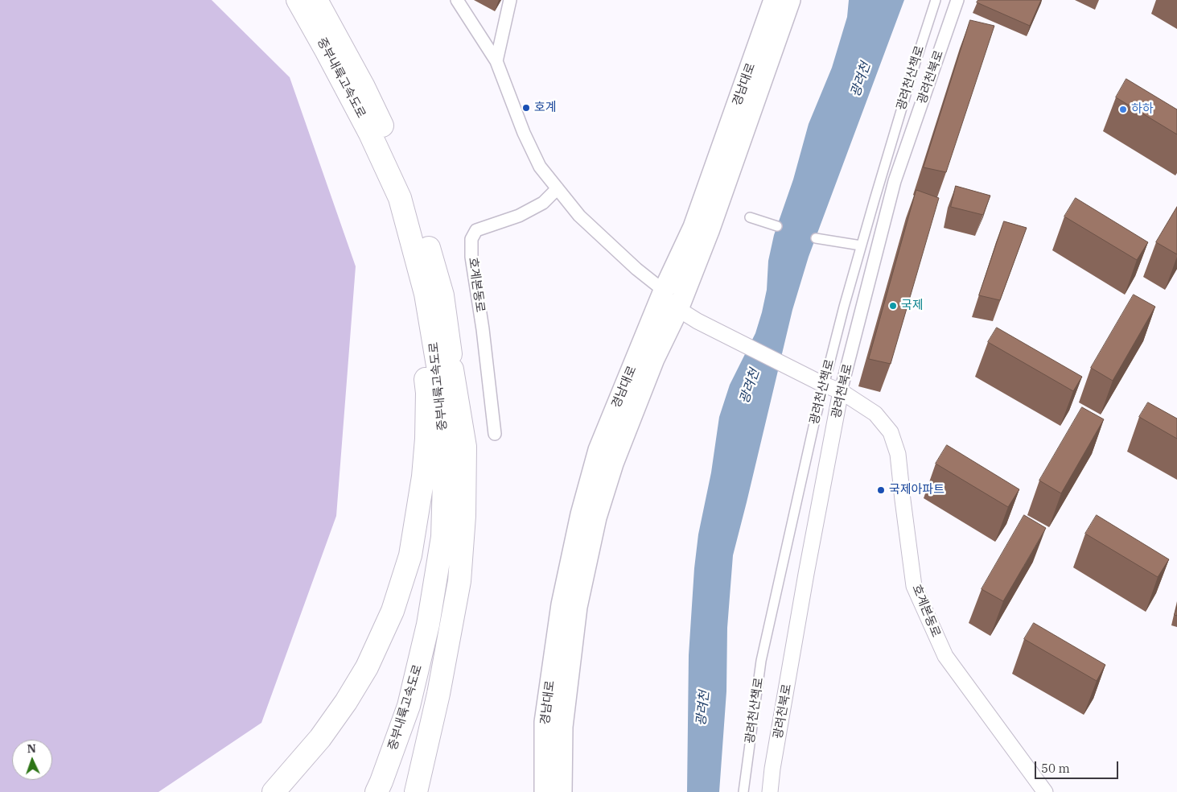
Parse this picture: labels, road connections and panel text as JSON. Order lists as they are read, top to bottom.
{
  "streets": {
    "highway": ["중부내륙고속도로", "경남대로"],
    "street": ["광려천북로", "광려천산책로", "호계본동로"]
  },
  "crossings": [
    ["광려천북로", "호계본동로"],
    ["광려천산책로", "호계본동로"],
    ["경남대로", "호계본동로"]
  ],
  "water": ["광려천"],
  "places": [
    "호계",
    "하하",
    "국제",
    "국제아파트"
  ],
  "scale_bar": "50 m",
  "north": "top"
}
